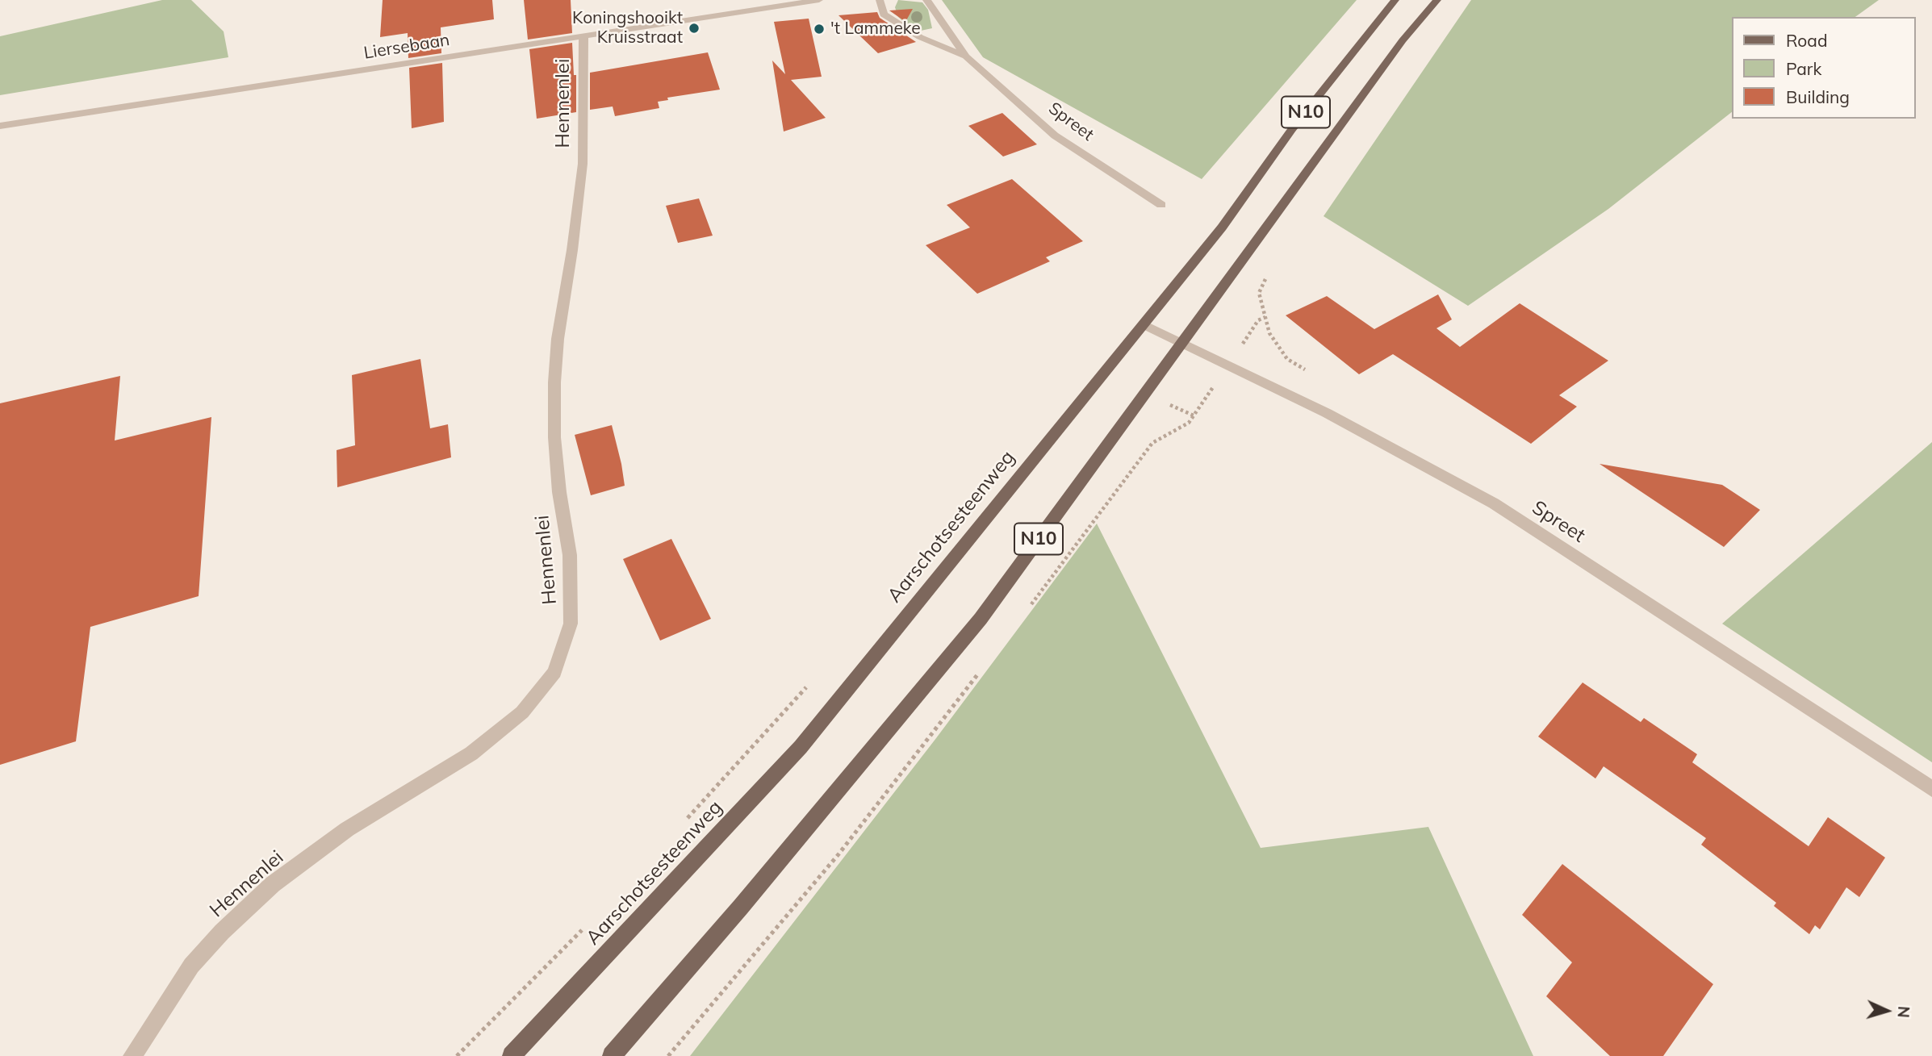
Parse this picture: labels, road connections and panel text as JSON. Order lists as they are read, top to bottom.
{
  "streets": {
    "main road": ["N10", "Aarschotsesteenweg"],
    "street": ["Liersebaan", "Hennenlei", "Spreet"]
  },
  "crossings": [
    ["Liersebaan", "Hennenlei"],
    ["N10", "Spreet"],
    ["Spreet", "Aarschotsesteenweg"]
  ],
  "places": ["Koningshooikt Kruisstraat", "'t Lammeke"],
  "legend": ["Road", "Park", "Building"],
  "north": "right"
}
